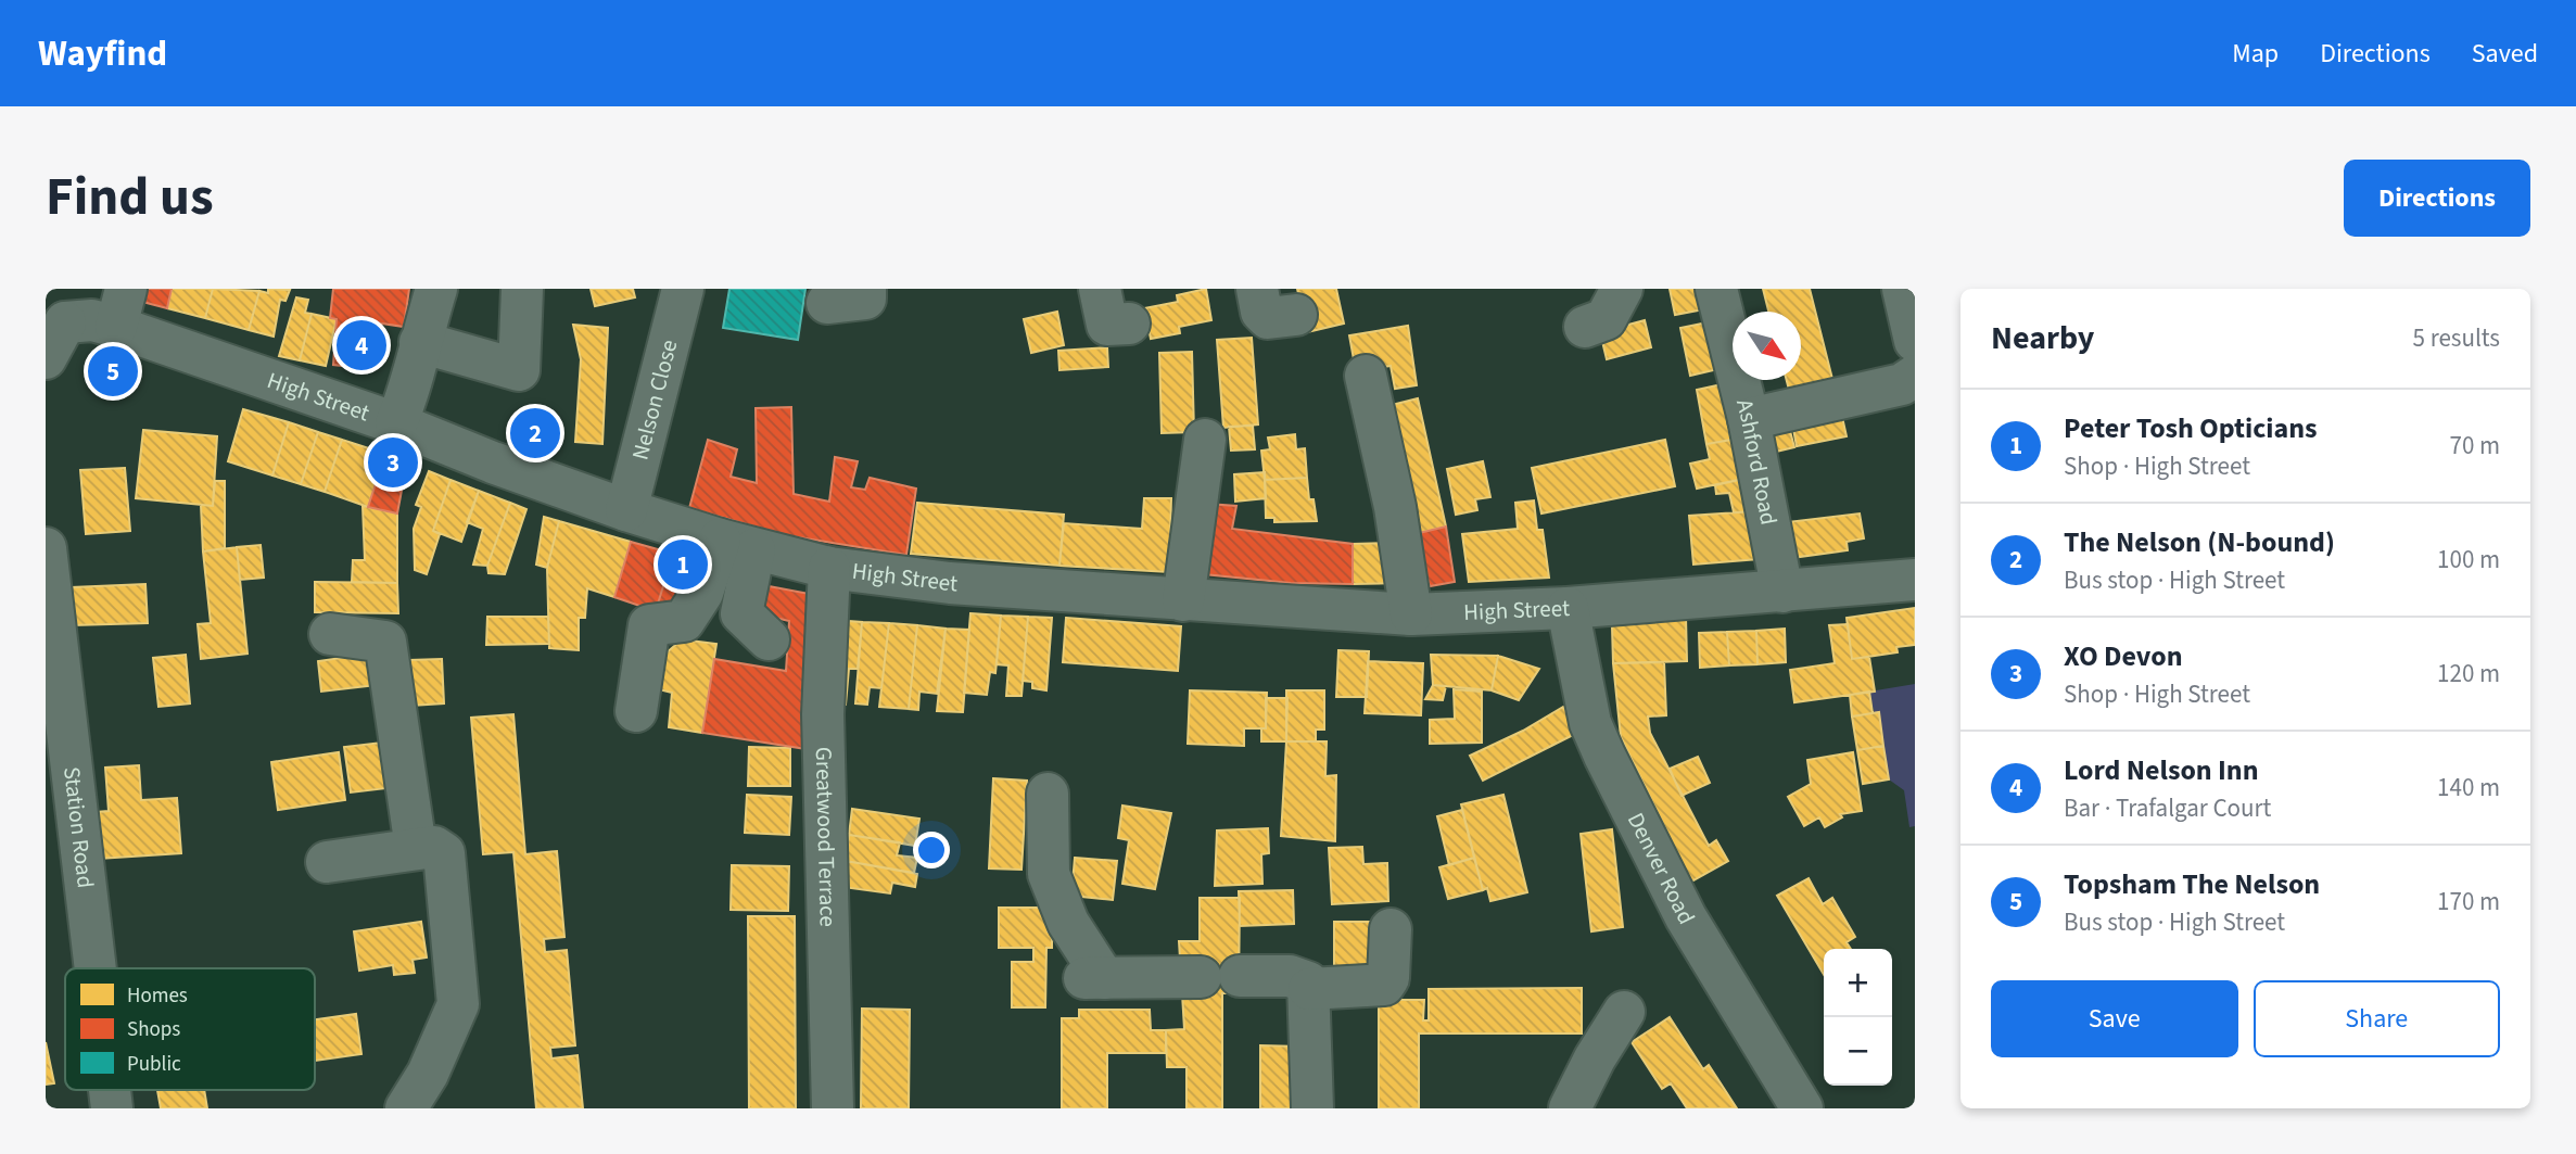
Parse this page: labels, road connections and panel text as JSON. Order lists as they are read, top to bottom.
{
  "streets": {
    "street": [
      "High Street",
      "Nelson Close",
      "Ashford Road",
      "Station Road",
      "Greatwood Terrace",
      "Denver Road"
    ]
  },
  "crossings": [
    ["High Street", "Nelson Close"],
    ["High Street", "Ashford Road"],
    ["High Street", "Greatwood Terrace"],
    ["High Street", "Denver Road"]
  ],
  "legend": ["Homes", "Shops", "Public"],
  "north": "bottom right",
  "page": {
    "header": "Wayfind",
    "nav": ["Map", "Directions", "Saved"],
    "title": "Find us",
    "buttons": [
      "Directions",
      ["Save", "Share"]
    ],
    "heading": ["Nearby", "5 results"],
    "pins": [
      "4",
      "5",
      "2",
      "3",
      "1"
    ],
    "list": [
      {
        "mark": "1",
        "name": "Peter Tosh Opticians",
        "note": "Shop · High Street",
        "value": "70 m"
      },
      {
        "mark": "2",
        "name": "The Nelson (N-bound)",
        "note": "Bus stop · High Street",
        "value": "100 m"
      },
      {
        "mark": "3",
        "name": "XO Devon",
        "note": "Shop · High Street",
        "value": "120 m"
      },
      {
        "mark": "4",
        "name": "Lord Nelson Inn",
        "note": "Bar · Trafalgar Court",
        "value": "140 m"
      },
      {
        "mark": "5",
        "name": "Topsham The Nelson",
        "note": "Bus stop · High Street",
        "value": "170 m"
      }
    ],
    "map_buttons": ["+", "−"]
  }
}
